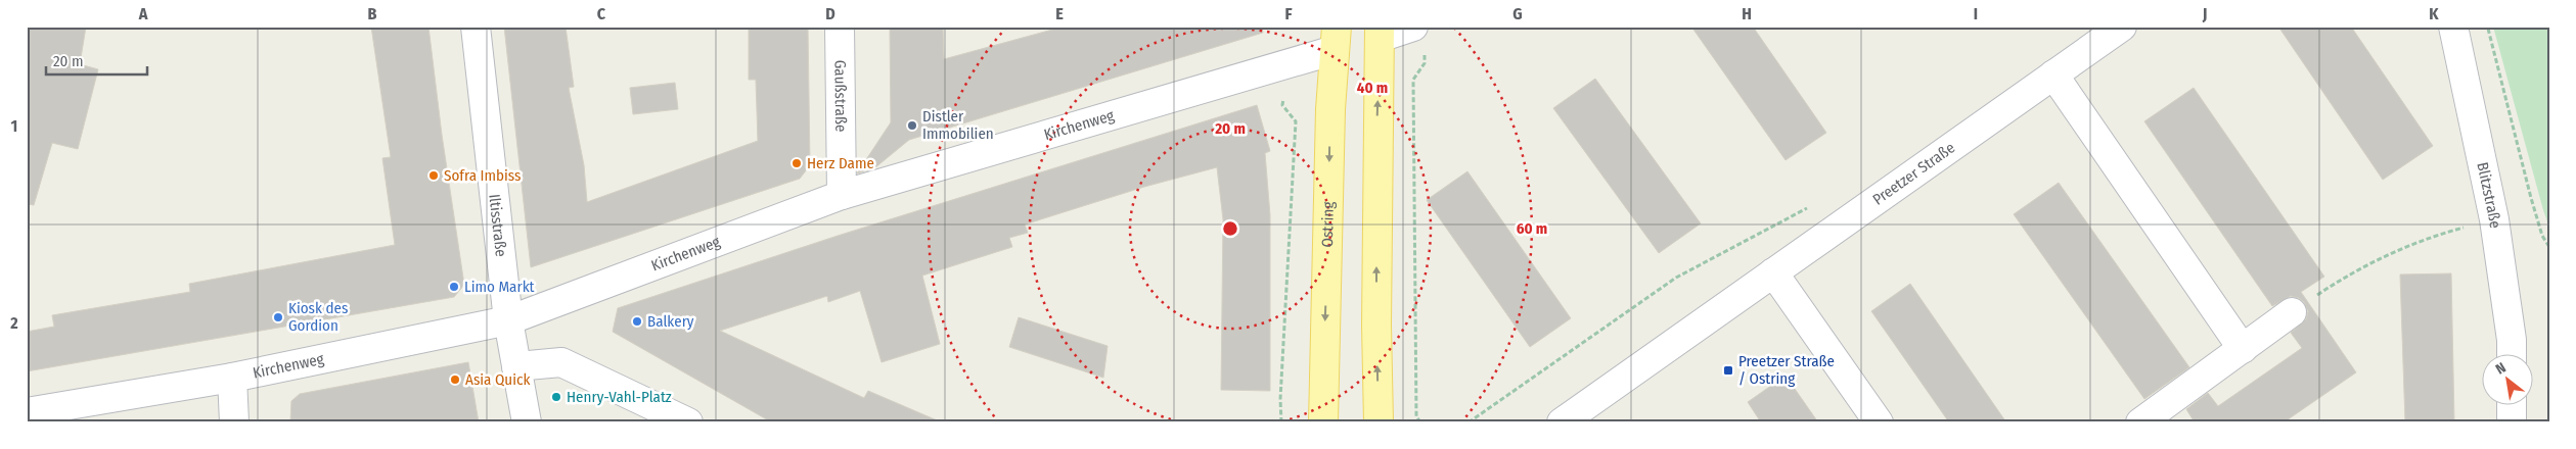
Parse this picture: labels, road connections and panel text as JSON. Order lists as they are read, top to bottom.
{
  "streets": {
    "main road": ["Ostring"],
    "street": [
      "Gaußstraße",
      "Kirchenweg",
      "Preetzer Straße",
      "Blitzstraße",
      "Iltisstraße"
    ]
  },
  "crossings": [
    ["Gaußstraße", "Kirchenweg"],
    ["Kirchenweg", "Ostring"],
    ["Kirchenweg", "Iltisstraße"]
  ],
  "places": {
    "other": [
      "Distler Immobilien",
      "Herz Dame",
      "Sofra Imbiss",
      "Limo Markt",
      "Kiosk des Gordion",
      "Balkery",
      "Asia Quick",
      "Henry-Vahl-Platz"
    ],
    "transit": ["Preetzer Straße / Ostring"]
  },
  "scale_bar": "20 m",
  "north": "top left",
  "grid": {
    "columns": [
      "A",
      "B",
      "C",
      "D",
      "E",
      "F",
      "G",
      "H",
      "I",
      "J",
      "K"
    ],
    "rows": ["1", "2"]
  },
  "rings": ["40 m", "20 m", "60 m"]
}
